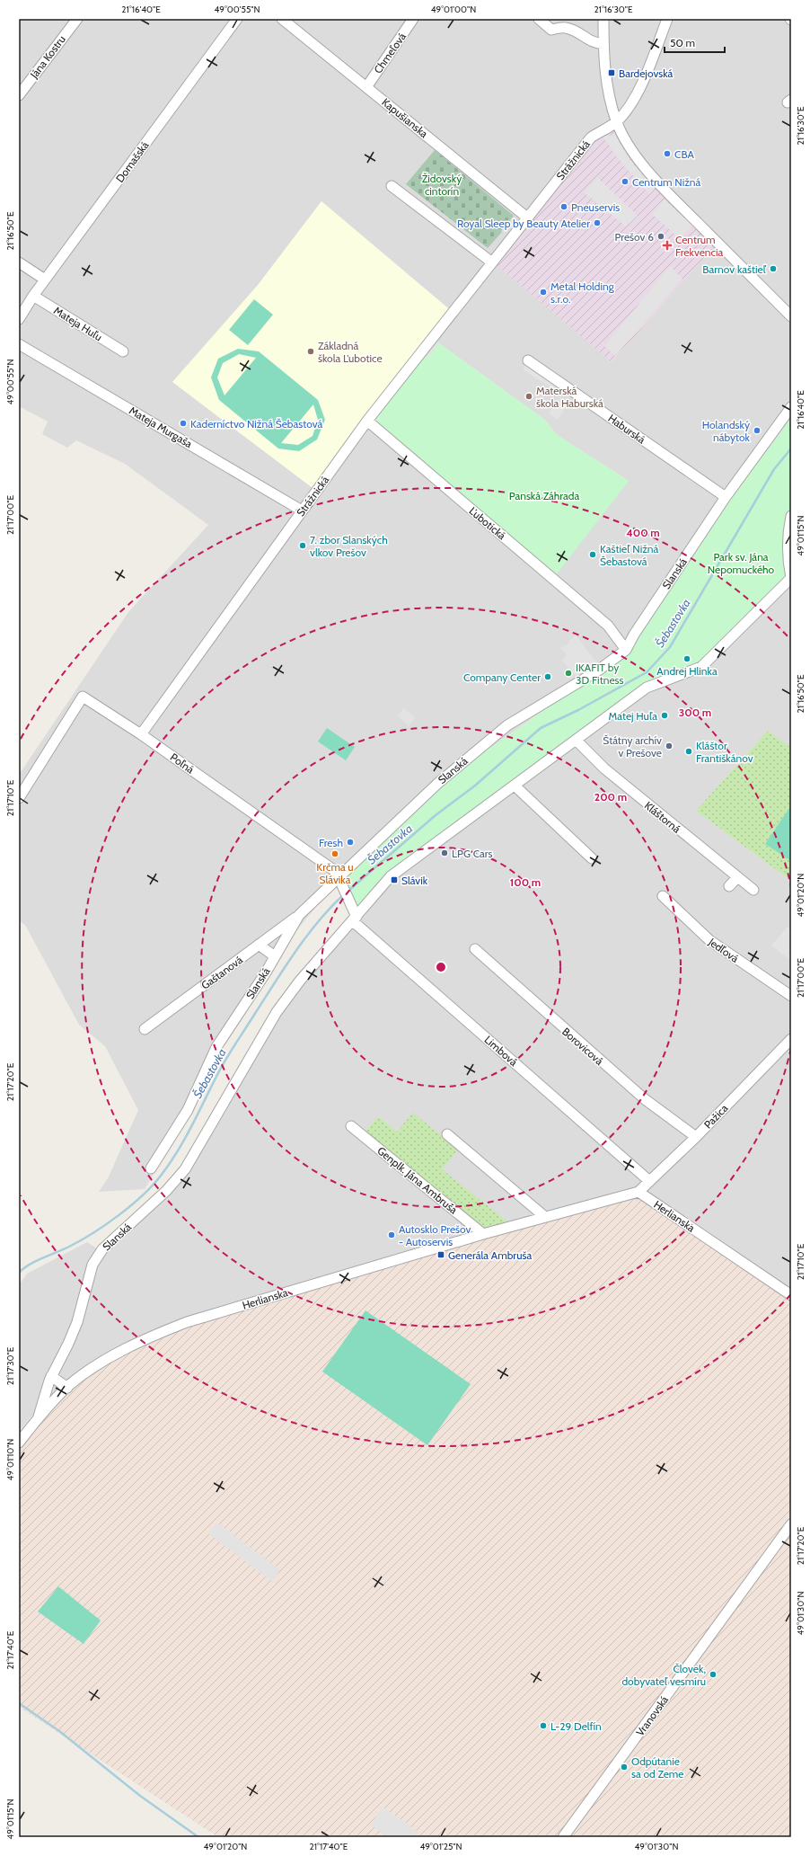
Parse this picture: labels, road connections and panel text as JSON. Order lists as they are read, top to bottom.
{
  "streets": {
    "street": [
      "Chmeľová",
      "Jána Kostru",
      "Kapušianska",
      "Strážnická",
      "Domašská",
      "Mateja Huľu",
      "Mateja Murgaša",
      "Haburská",
      "Ľubotická",
      "Slanská",
      "Poľná",
      "Kláštorná",
      "Jedľová",
      "Gaštanová",
      "Borovicová",
      "Limbová",
      "Pažica",
      "Genplk. Jána Ambruša",
      "Herlianska",
      "Vranovská"
    ]
  },
  "crossings": [
    ["Chmeľová", "Kapušianska"],
    ["Kapušianska", "Strážnická"],
    ["Strážnická", "Mateja Murgaša"],
    ["Strážnická", "Ľubotická"],
    ["Strážnická", "Poľná"],
    ["Domašská", "Mateja Huľu"],
    ["Haburská", "Slanská"],
    ["Ľubotická", "Slanská"],
    ["Slanská", "Poľná"],
    ["Slanská", "Kláštorná"],
    ["Slanská", "Gaštanová"],
    ["Slanská", "Limbová"],
    ["Slanská", "Herlianska"],
    ["Poľná", "Limbová"],
    ["Borovicová", "Pažica"],
    ["Limbová", "Pažica"],
    ["Pažica", "Herlianska"],
    ["Genplk. Jána Ambruša", "Herlianska"]
  ],
  "water": ["Šebastovka"],
  "parks": ["Židovský cintorín", "Panská Záhrada", "Park sv. Jána Nepomuckého"],
  "places": {
    "transit": ["Bardejovská", "Slávik", "Generála Ambruša"],
    "other": [
      "CBA",
      "Centrum Nižná",
      "Pneuservis",
      "Royal Sleep by Beauty Atelier",
      "Prešov 6",
      "Barnov kaštieľ",
      "Metal Holding s.r.o.",
      "Základná škola Ľubotice",
      "Materská škola Haburská",
      "Kaderníctvo Nižná Šebastová",
      "Holandský nábytok",
      "7. zbor Slanských vlkov Prešov",
      "Kaštieľ Nižná Šebastová",
      "Andrej Hlinka",
      "IKAFIT by 3D Fitness",
      "Company Center",
      "Matej Huľa",
      "Štátny archív v Prešove",
      "Kláštor Františkánov",
      "Fresh",
      "LPG Cars",
      "Krčma u Slávika",
      "Autosklo Prešov - Autoservis",
      "Človek, dobyvateľ vesmíru",
      "L-29 Delfín",
      "Odpútanie sa od Zeme"
    ],
    "health": ["Centrum Frekvencia"]
  },
  "scale_bar": "50 m",
  "coordinates": [
    "21°16'40\"E",
    "49°00'55\"N",
    "49°01'00\"N",
    "21°16'30\"E",
    "21°16'50\"E",
    "21°17'00\"E",
    "49°01'15\"N",
    "21°17'10\"E",
    "49°01'20\"N",
    "21°17'20\"E",
    "21°17'30\"E",
    "49°01'10\"N",
    "49°01'30\"N",
    "21°17'40\"E",
    "49°01'25\"N"
  ],
  "rings": [
    "400 m",
    "300 m",
    "200 m",
    "100 m"
  ]
}
